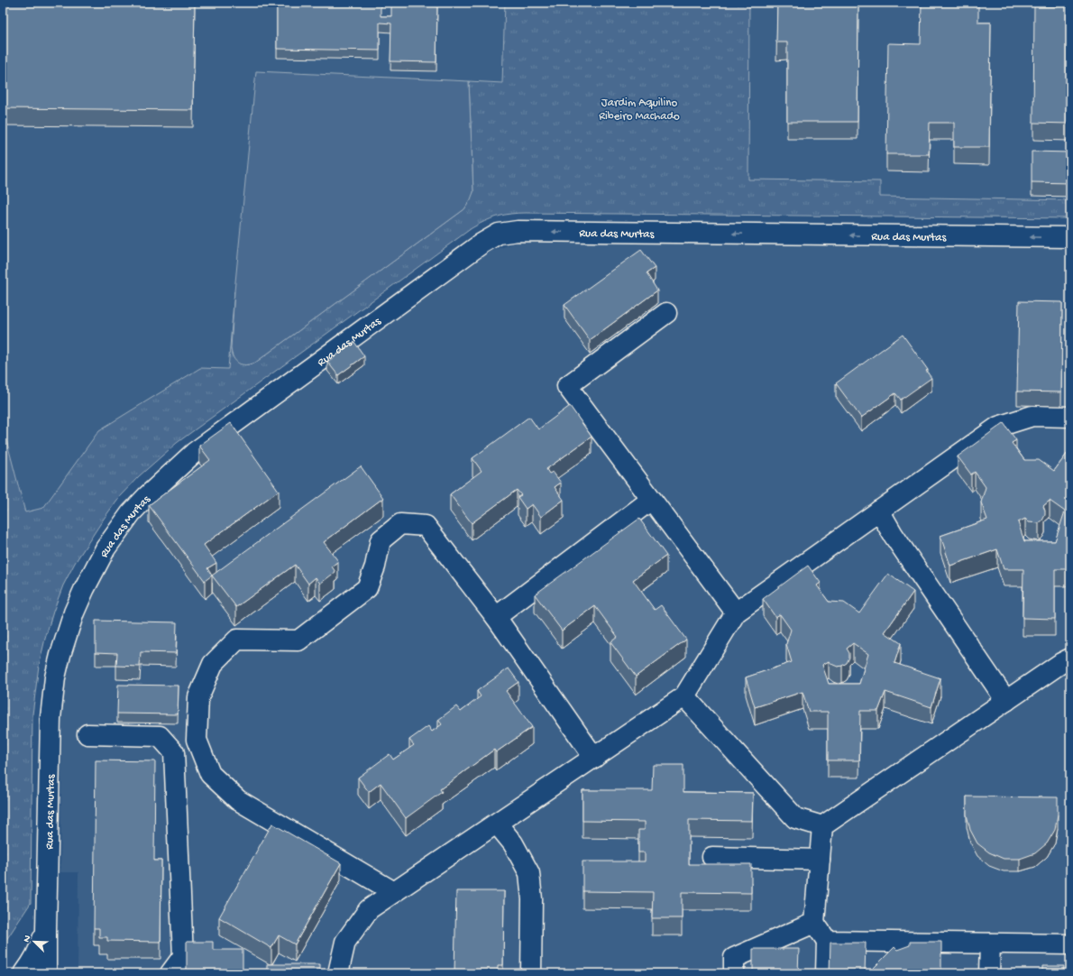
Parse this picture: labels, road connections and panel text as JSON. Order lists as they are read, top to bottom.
{
  "streets": {
    "street": ["Rua das Murtas"]
  },
  "one_way": ["Rua das Murtas"],
  "parks": ["Jardim Aquilino Ribeiro Machado"],
  "north": "top left"
}
